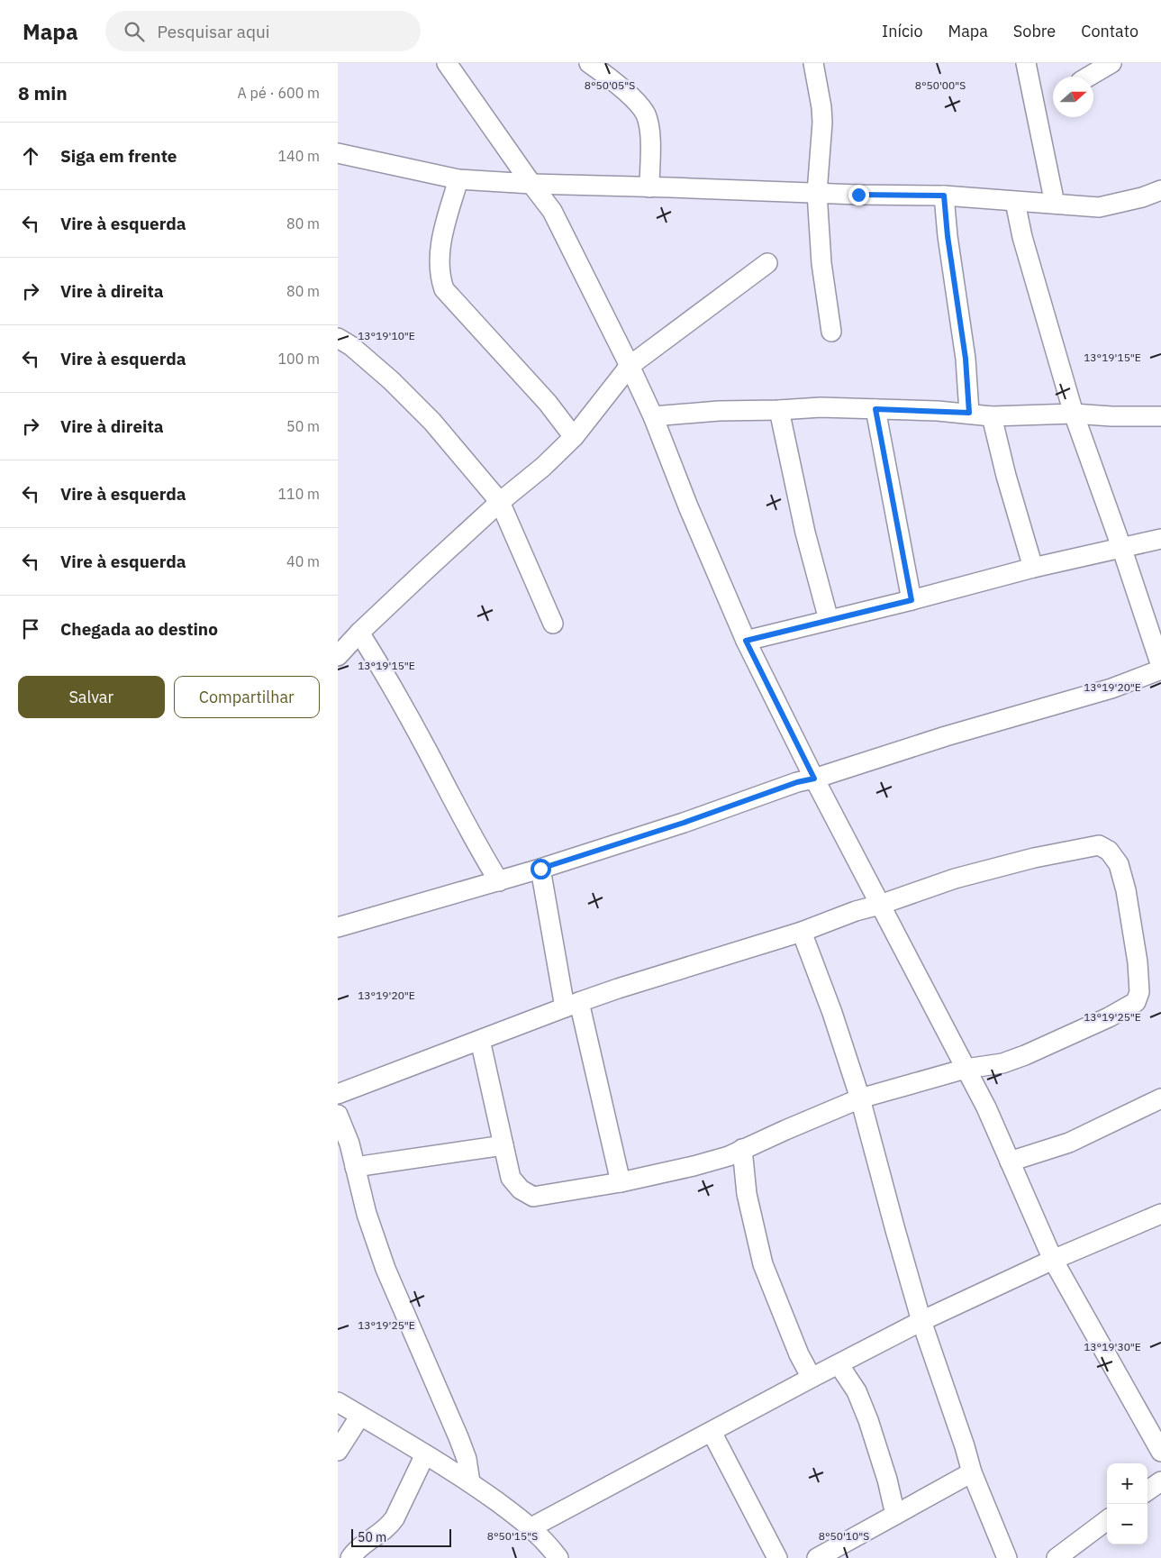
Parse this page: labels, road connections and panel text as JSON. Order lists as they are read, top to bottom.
{
  "scale_bar": "50 m",
  "north": "right",
  "page": {
    "header": "Mapa",
    "search": "Pesquisar aqui",
    "nav": [
      "Início",
      "Mapa",
      "Sobre",
      "Contato"
    ],
    "heading": ["8 min", "A pé · 600 m"],
    "list": [
      ["Siga em frente", "140 m"],
      ["Vire à esquerda", "80 m"],
      ["Vire à direita", "80 m"],
      ["Vire à esquerda", "100 m"],
      ["Vire à direita", "50 m"],
      ["Vire à esquerda", "110 m"],
      ["Vire à esquerda", "40 m"],
      "Chegada ao destino"
    ],
    "buttons": ["Salvar", "Compartilhar"],
    "map_buttons": ["+", "−"],
    "scale": "50 m"
  },
  "coordinates": [
    "8°50'05\"S",
    "8°50'00\"S",
    "13°19'10\"E",
    "13°19'15\"E",
    "13°19'20\"E",
    "13°19'25\"E",
    "13°19'30\"E",
    "8°50'15\"S",
    "8°50'10\"S"
  ]
}
